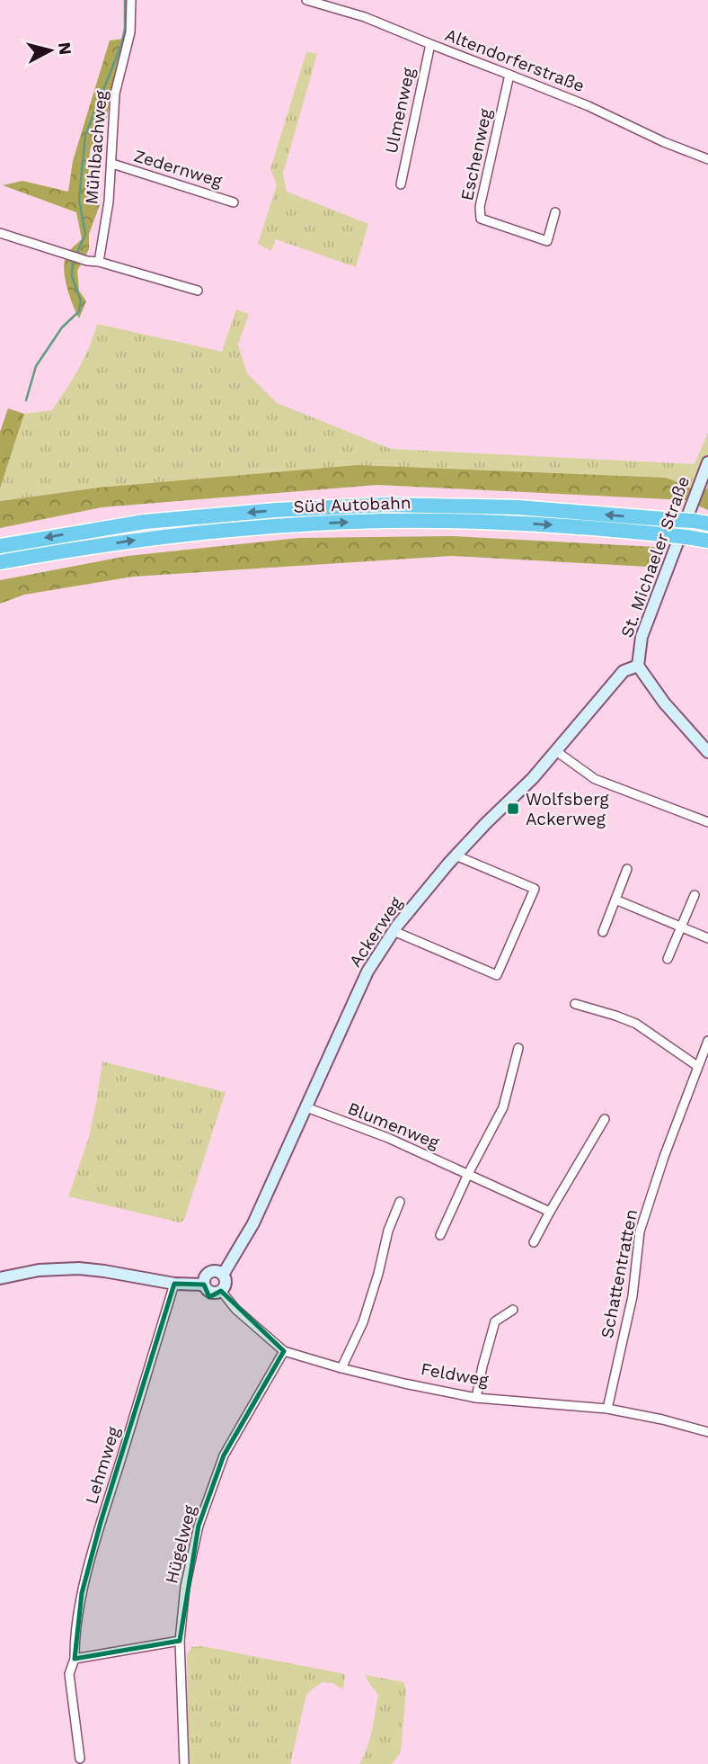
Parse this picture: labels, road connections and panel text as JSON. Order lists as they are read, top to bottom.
{
  "streets": {
    "highway": ["Süd Autobahn"],
    "street": [
      "Altendorferstraße",
      "Ulmenweg",
      "Mühlbachweg",
      "Eschenweg",
      "Zedernweg",
      "St. Michaeler Straße",
      "Ackerweg",
      "Blumenweg",
      "Schattentratten",
      "Feldweg",
      "Lehmweg",
      "Hügelweg"
    ]
  },
  "crossings": [
    ["Altendorferstraße", "Ulmenweg"],
    ["Altendorferstraße", "Eschenweg"],
    ["Mühlbachweg", "Zedernweg"],
    ["St. Michaeler Straße", "Ackerweg"],
    ["Ackerweg", "Blumenweg"],
    ["Ackerweg", "Feldweg"],
    ["Schattentratten", "Feldweg"],
    ["Feldweg", "Hügelweg"]
  ],
  "places": {
    "transit": ["Wolfsberg Ackerweg"]
  },
  "north": "right"
}
